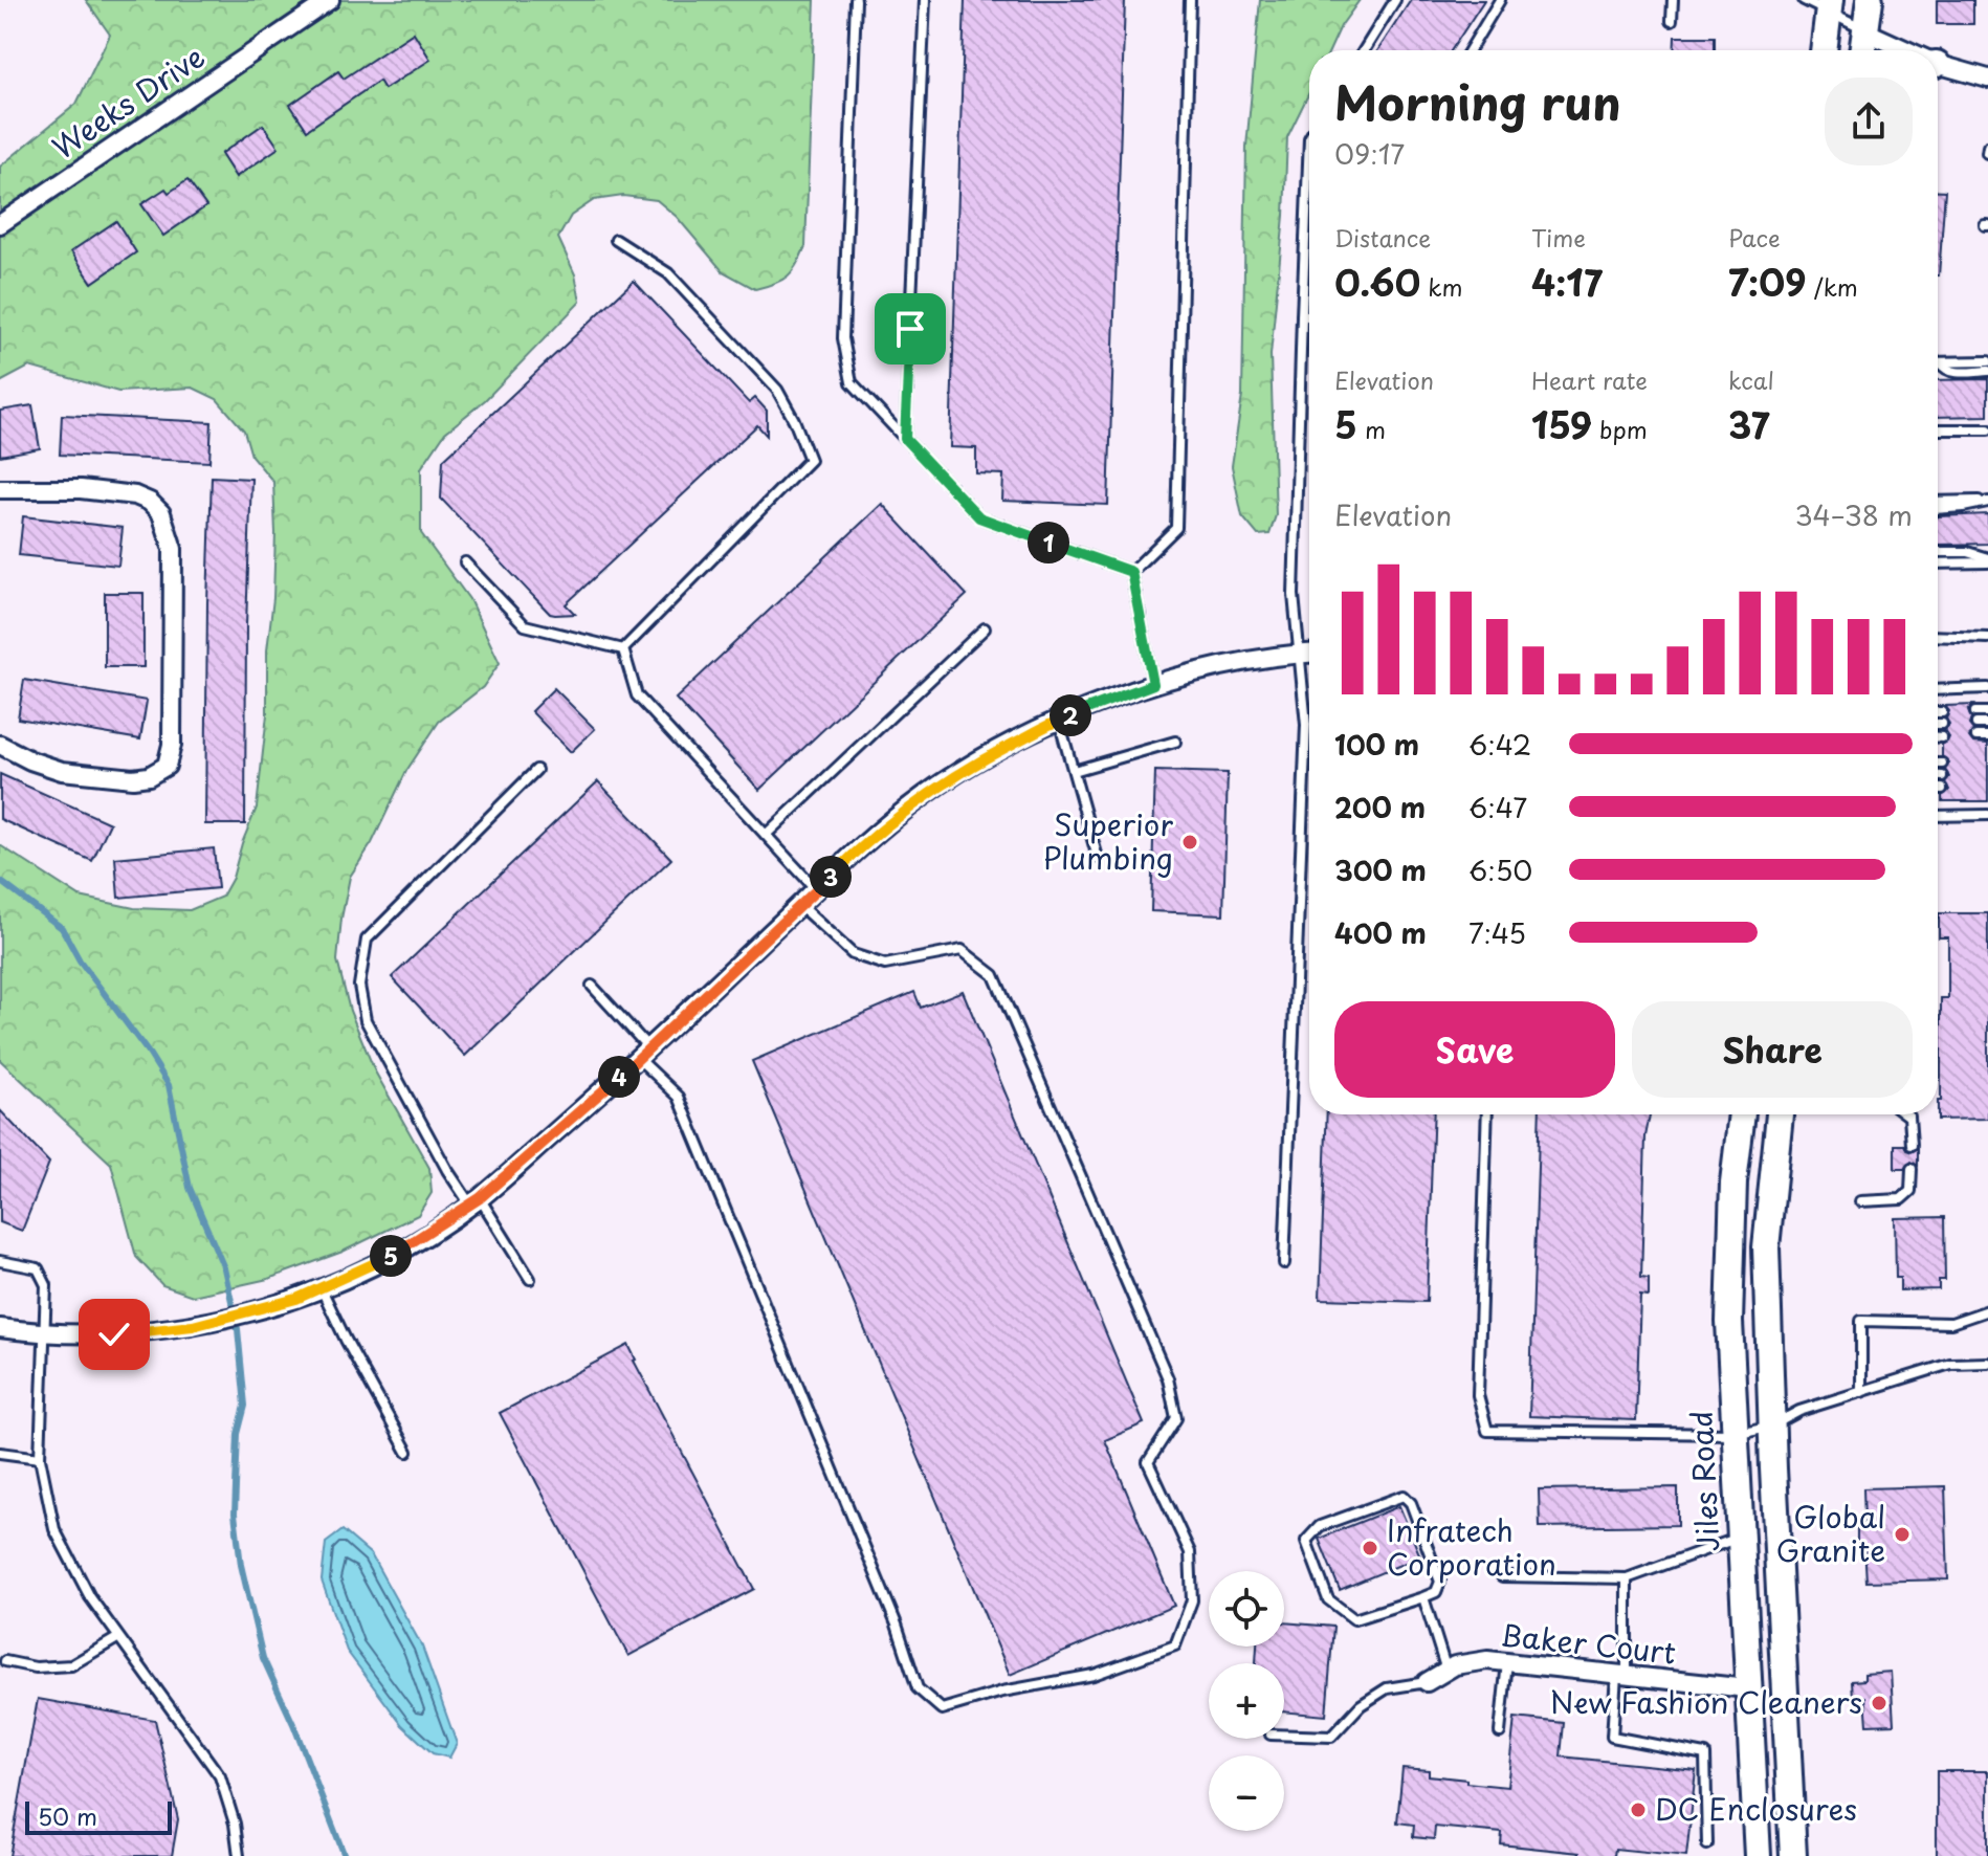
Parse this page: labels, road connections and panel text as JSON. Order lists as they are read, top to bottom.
{
  "streets": {
    "street": ["Weeks Drive", "Jiles Road", "Baker Court"]
  },
  "crossings": [
    ["Jiles Road", "Baker Court"]
  ],
  "places": [
    "Superior Plumbing",
    "Global Granite",
    "Infratech Corporation",
    "New Fashion Cleaners",
    "DC Enclosures"
  ],
  "scale_bar": "50 m",
  "page": {
    "heading": ["Morning run", "09:17"],
    "stats": [
      ["Distance", "0.60 km"],
      ["Time", "4:17"],
      ["Pace", "7:09 /km"],
      ["Elevation", "5 m"],
      ["Heart rate", "159 bpm"],
      ["kcal", "37"]
    ],
    "chart": ["Elevation", "34–38 m"],
    "pins": [
      "1",
      "2",
      "3",
      "4",
      "5"
    ],
    "list": [
      {
        "name": "100 m",
        "note": "6:42"
      },
      {
        "name": "200 m",
        "note": "6:47"
      },
      {
        "name": "300 m",
        "note": "6:50"
      },
      {
        "name": "400 m",
        "note": "7:45"
      }
    ],
    "buttons": ["Save", "Share"],
    "map_buttons": ["+", "−"],
    "scale": "50 m"
  }
}
